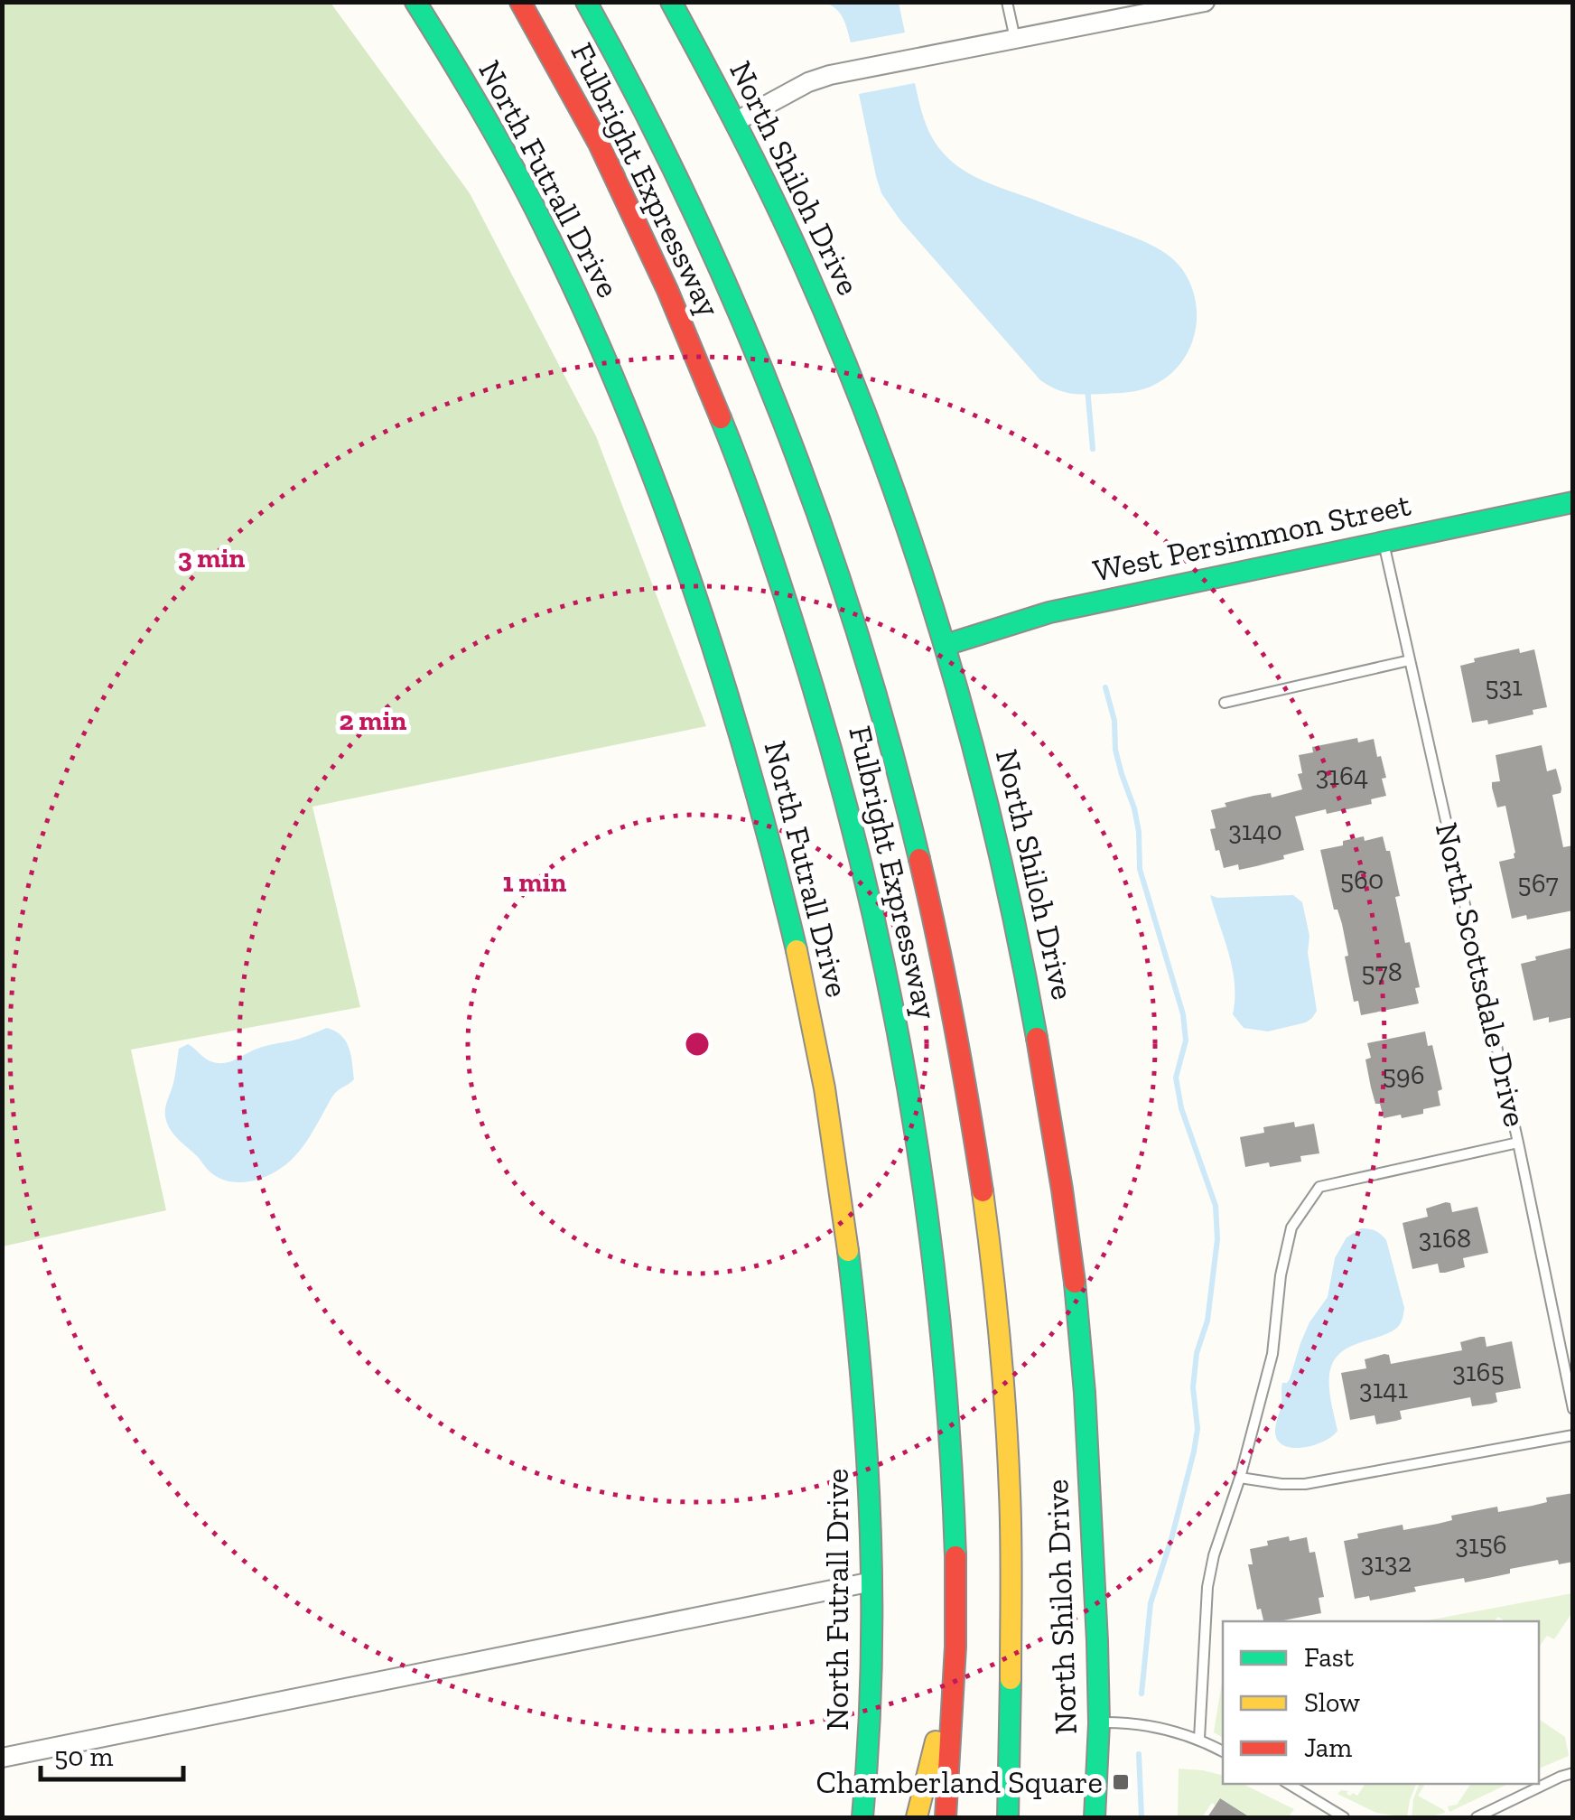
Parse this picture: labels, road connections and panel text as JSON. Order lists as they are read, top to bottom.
{
  "streets": {
    "main road": [
      "North Shiloh Drive",
      "North Futrall Drive",
      "Fulbright Expressway",
      "West Persimmon Street"
    ],
    "lane": ["North Scottsdale Drive"]
  },
  "crossings": [
    ["North Shiloh Drive", "West Persimmon Street"],
    ["West Persimmon Street", "North Scottsdale Drive"]
  ],
  "places": {
    "transit": ["Chamberland Square"]
  },
  "house_numbers": [
    "531",
    "3164",
    "3140",
    "560",
    "567",
    "578",
    "596",
    "3168",
    "3165",
    "3141",
    "3156",
    "3132"
  ],
  "legend": ["Fast", "Slow", "Jam"],
  "scale_bar": "50 m",
  "rings": ["3 min", "2 min", "1 min"]
}
